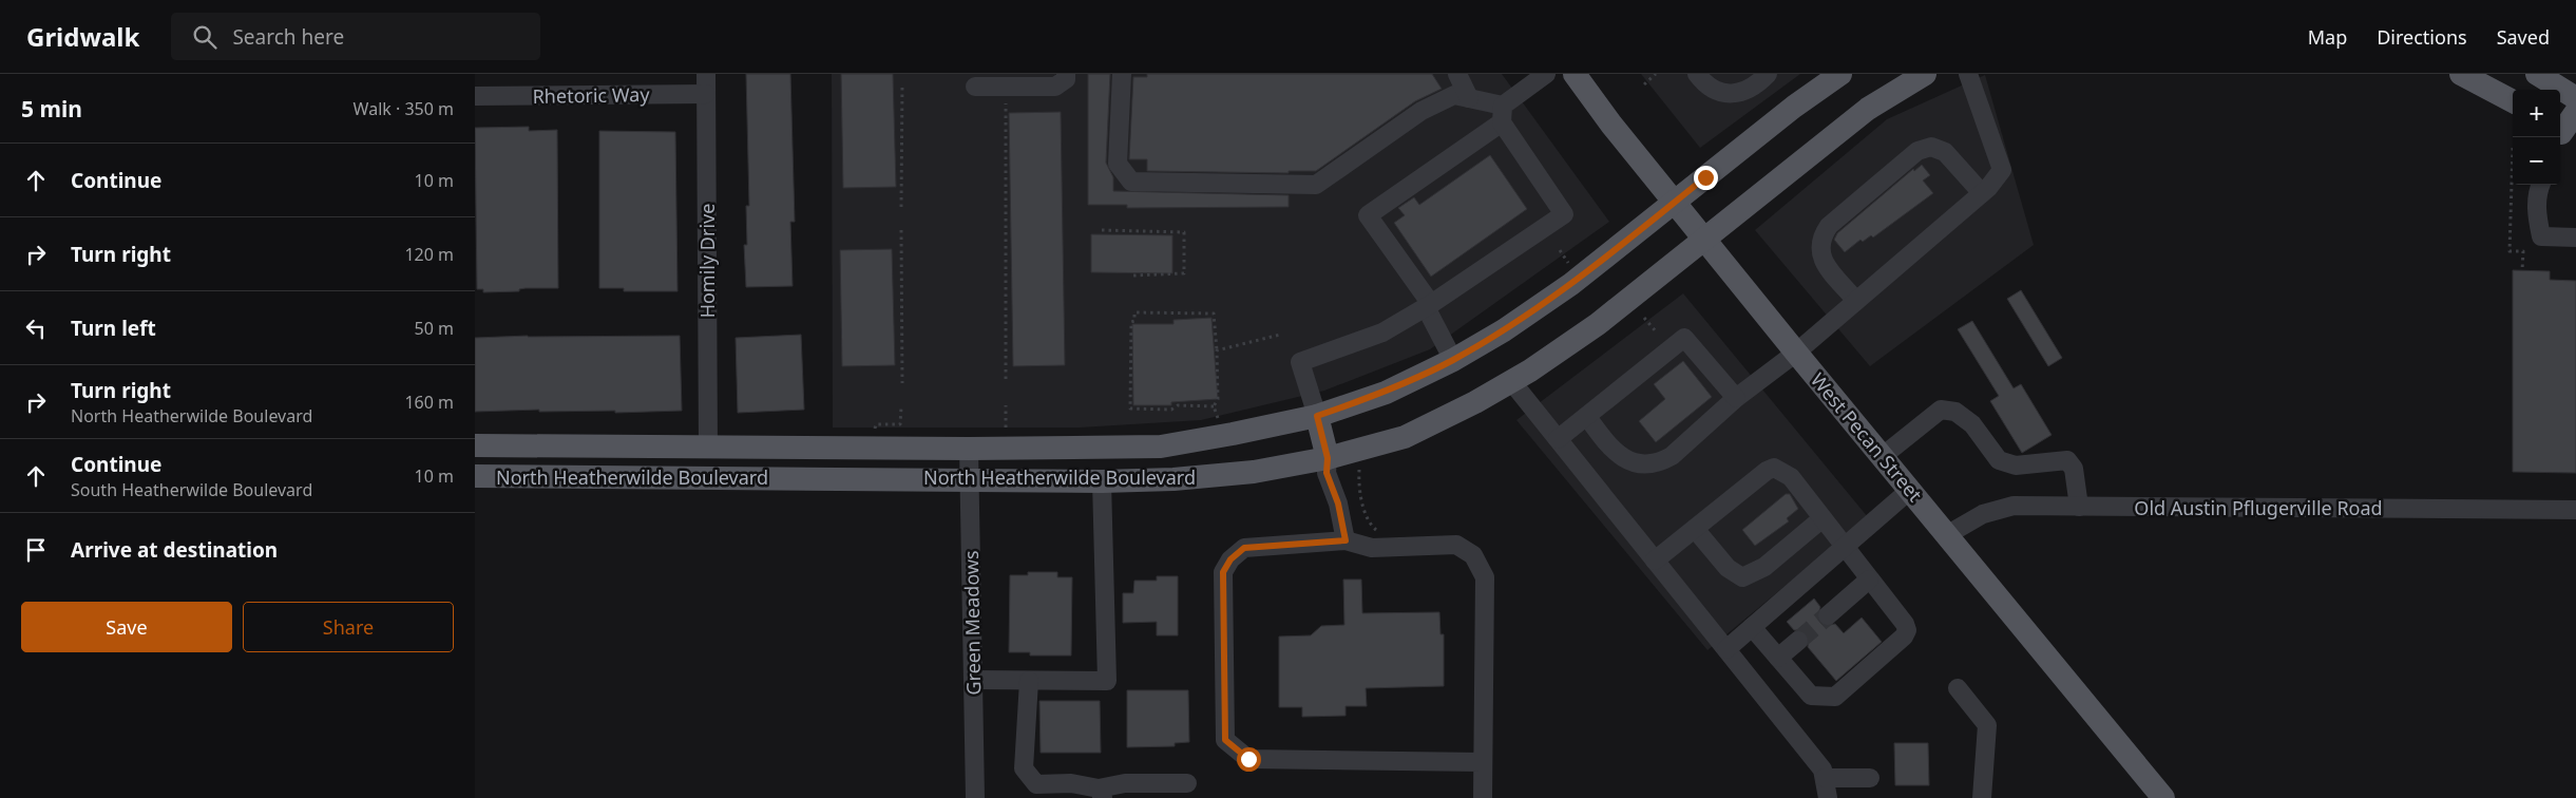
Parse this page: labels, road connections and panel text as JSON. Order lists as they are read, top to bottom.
{
  "streets": {
    "main road": ["West Pecan Street", "North Heatherwilde Boulevard"],
    "street": [
      "Rhetoric Way",
      "Homily Drive",
      "Old Austin Pflugerville Road",
      "Green Meadows"
    ]
  },
  "crossings": [
    ["Rhetoric Way", "Homily Drive"],
    ["Homily Drive", "North Heatherwilde Boulevard"],
    ["West Pecan Street", "North Heatherwilde Boulevard"],
    ["West Pecan Street", "Old Austin Pflugerville Road"],
    ["North Heatherwilde Boulevard", "Green Meadows"]
  ],
  "page": {
    "header": "Gridwalk",
    "search": "Search here",
    "nav": ["Map", "Directions", "Saved"],
    "heading": ["5 min", "Walk · 350 m"],
    "map_buttons": ["+", "−"],
    "list": [
      ["Continue", "10 m"],
      ["Turn right", "120 m"],
      ["Turn left", "50 m"],
      ["Turn right", "North Heatherwilde Boulevard", "160 m"],
      ["Continue", "South Heatherwilde Boulevard", "10 m"],
      "Arrive at destination"
    ],
    "buttons": ["Save", "Share"]
  }
}
